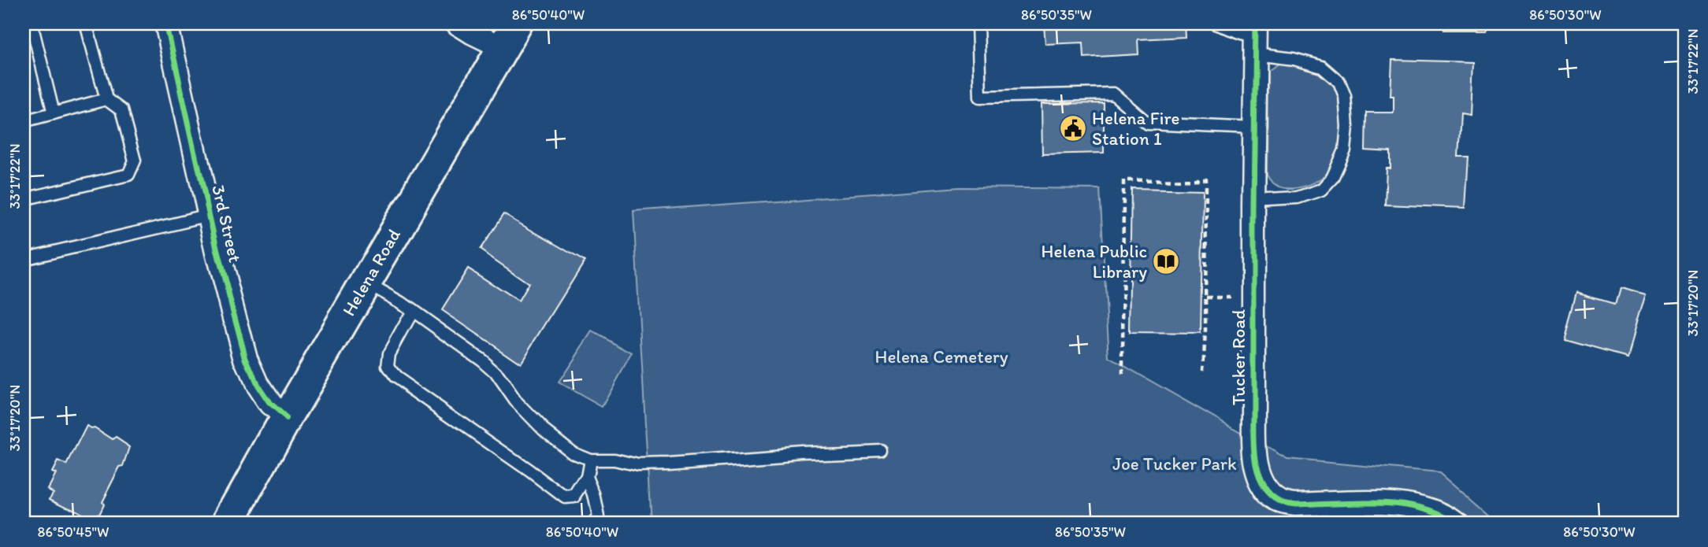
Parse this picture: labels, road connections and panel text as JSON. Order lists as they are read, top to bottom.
{
  "streets": {
    "main road": ["Helena Road"],
    "street": ["3rd Street", "Tucker Road"]
  },
  "crossings": [
    ["3rd Street", "Helena Road"]
  ],
  "parks": ["Helena Cemetery", "Joe Tucker Park"],
  "places": {
    "public building": ["Helena Fire Station 1"],
    "library": ["Helena Public Library"]
  },
  "coordinates": [
    "86°50'40\"W",
    "86°50'35\"W",
    "86°50'30\"W",
    "33°17'22\"N",
    "33°17'20\"N",
    "86°50'45\"W"
  ]
}
